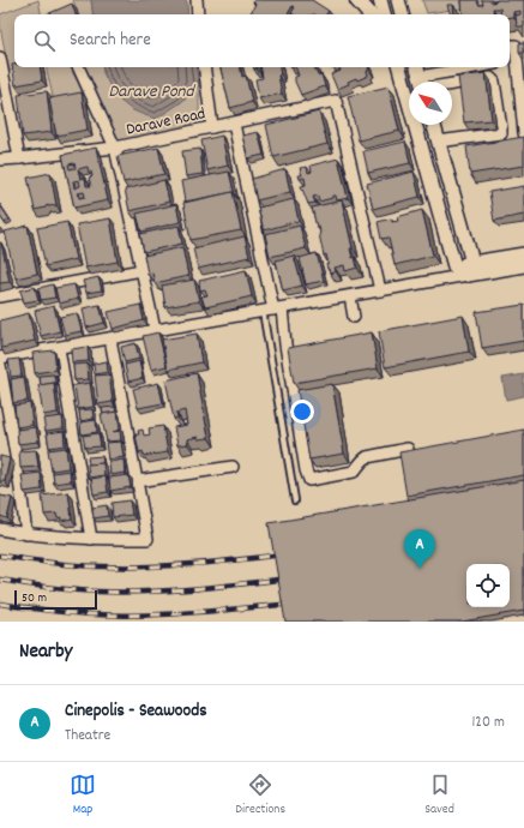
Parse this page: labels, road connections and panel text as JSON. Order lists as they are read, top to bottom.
{
  "streets": {
    "street": ["Darave Road"]
  },
  "water": ["Darave Pond"],
  "scale_bar": "50 m",
  "north": "top left",
  "page": {
    "search": "Search here",
    "pins": "A",
    "scale": "50 m",
    "heading": "Nearby",
    "list": [
      {
        "mark": "A",
        "name": "Cinepolis - Seawoods",
        "note": "Theatre",
        "value": "120 m"
      }
    ],
    "nav": ["Map", "Directions", "Saved"]
  }
}
